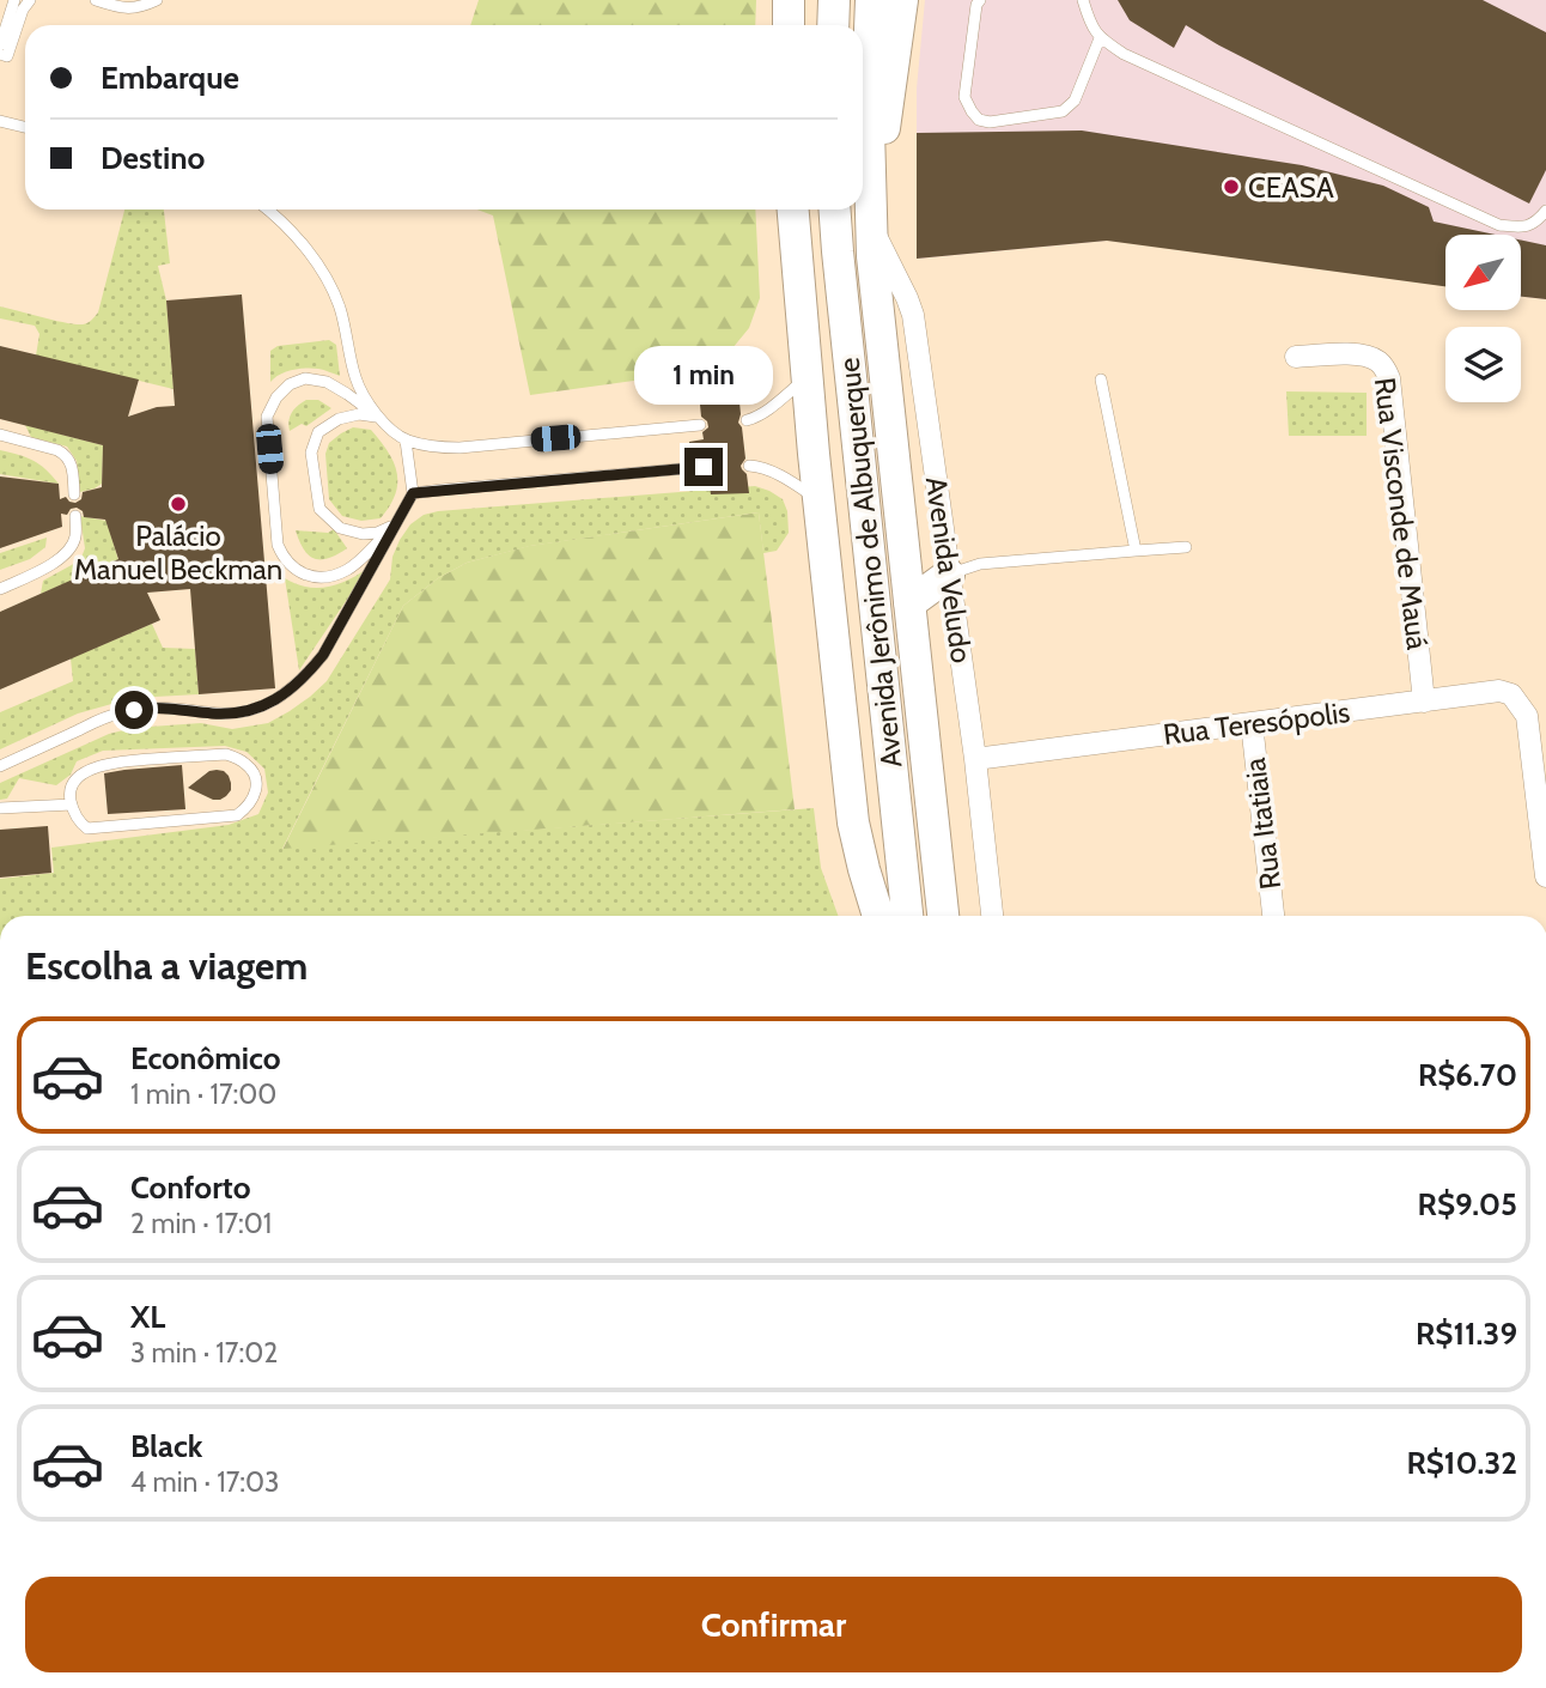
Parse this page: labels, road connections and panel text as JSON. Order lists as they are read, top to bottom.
{
  "streets": {
    "main road": ["Avenida Jerônimo de Albuquerque"],
    "street": [
      "Rua Visconde de Mauá",
      "Avenida Veludo",
      "Rua Teresópolis",
      "Rua Itatiaia"
    ]
  },
  "crossings": [
    ["Rua Visconde de Mauá", "Rua Teresópolis"],
    ["Avenida Jerônimo de Albuquerque", "Avenida Veludo"],
    ["Avenida Veludo", "Rua Teresópolis"],
    ["Rua Teresópolis", "Rua Itatiaia"]
  ],
  "places": ["CEASA", "Palácio Manuel Beckman"],
  "north": "bottom left",
  "page": {
    "banner": ["Embarque", "Destino"],
    "bubble": "1 min",
    "heading": "Escolha a viagem",
    "list": [
      {
        "name": "Econômico",
        "note": "1 min · 17:00",
        "value": "R$6.70"
      },
      {
        "name": "Conforto",
        "note": "2 min · 17:01",
        "value": "R$9.05"
      },
      {
        "name": "XL",
        "note": "3 min · 17:02",
        "value": "R$11.39"
      },
      {
        "name": "Black",
        "note": "4 min · 17:03",
        "value": "R$10.32"
      }
    ],
    "buttons": "Confirmar"
  }
}
